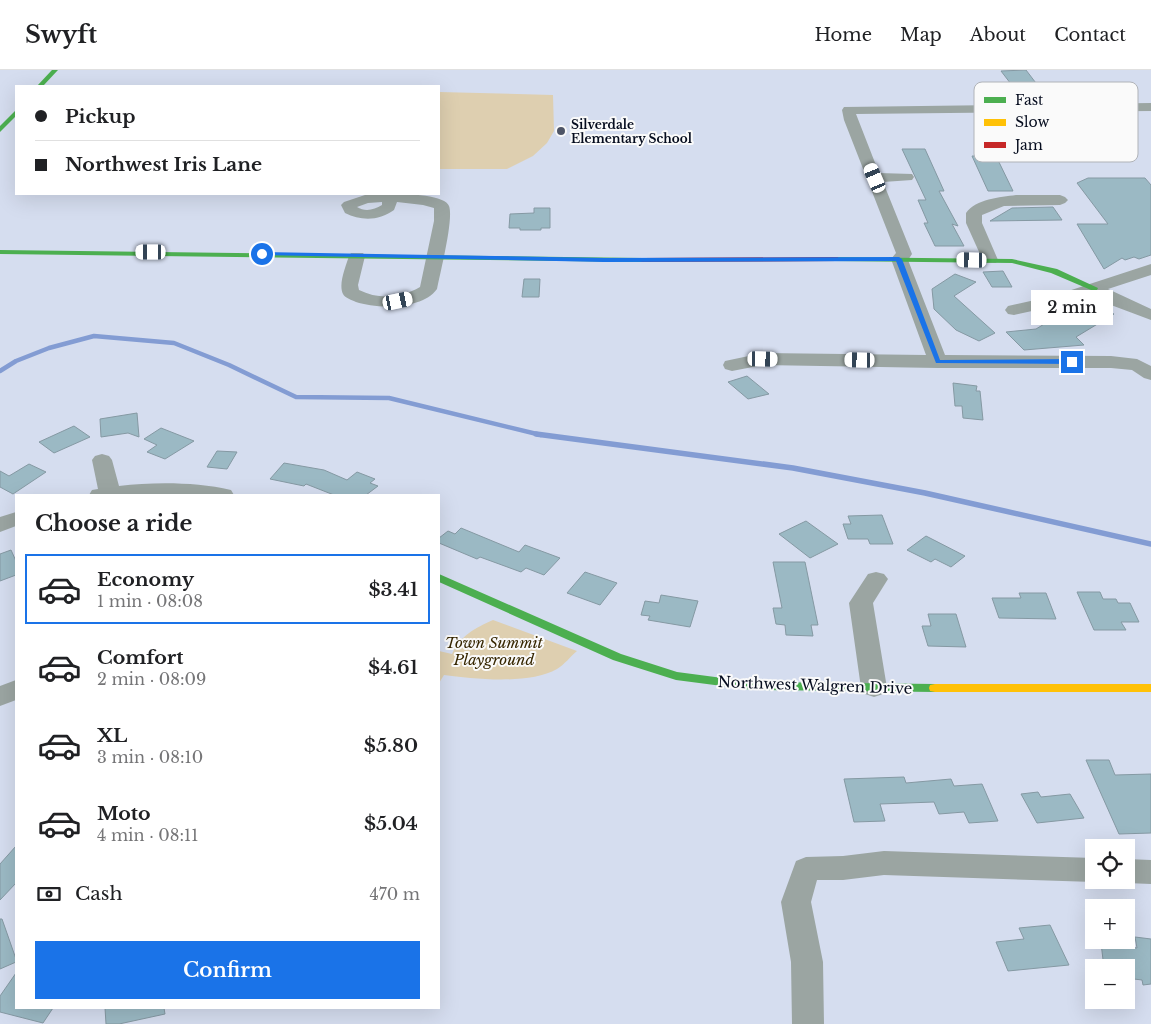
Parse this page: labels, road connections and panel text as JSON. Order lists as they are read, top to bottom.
{
  "streets": {
    "street": ["Northwest Walgren Drive"]
  },
  "parks": ["Town Summit Playground"],
  "places": ["Silverdale Elementary School"],
  "legend": ["Fast", "Slow", "Jam"],
  "page": {
    "header": "Swyft",
    "nav": [
      "Home",
      "Map",
      "About",
      "Contact"
    ],
    "banner": ["Pickup", "Northwest Iris Lane"],
    "bubble": "2 min",
    "heading": "Choose a ride",
    "list": [
      {
        "name": "Economy",
        "note": "1 min · 08:08",
        "value": "$3.41"
      },
      {
        "name": "Comfort",
        "note": "2 min · 08:09",
        "value": "$4.61"
      },
      {
        "name": "XL",
        "note": "3 min · 08:10",
        "value": "$5.80"
      },
      {
        "name": "Moto",
        "note": "4 min · 08:11",
        "value": "$5.04"
      }
    ],
    "map_buttons": ["+", "−"],
    "pay": ["Cash", "470 m"],
    "buttons": "Confirm"
  }
}
